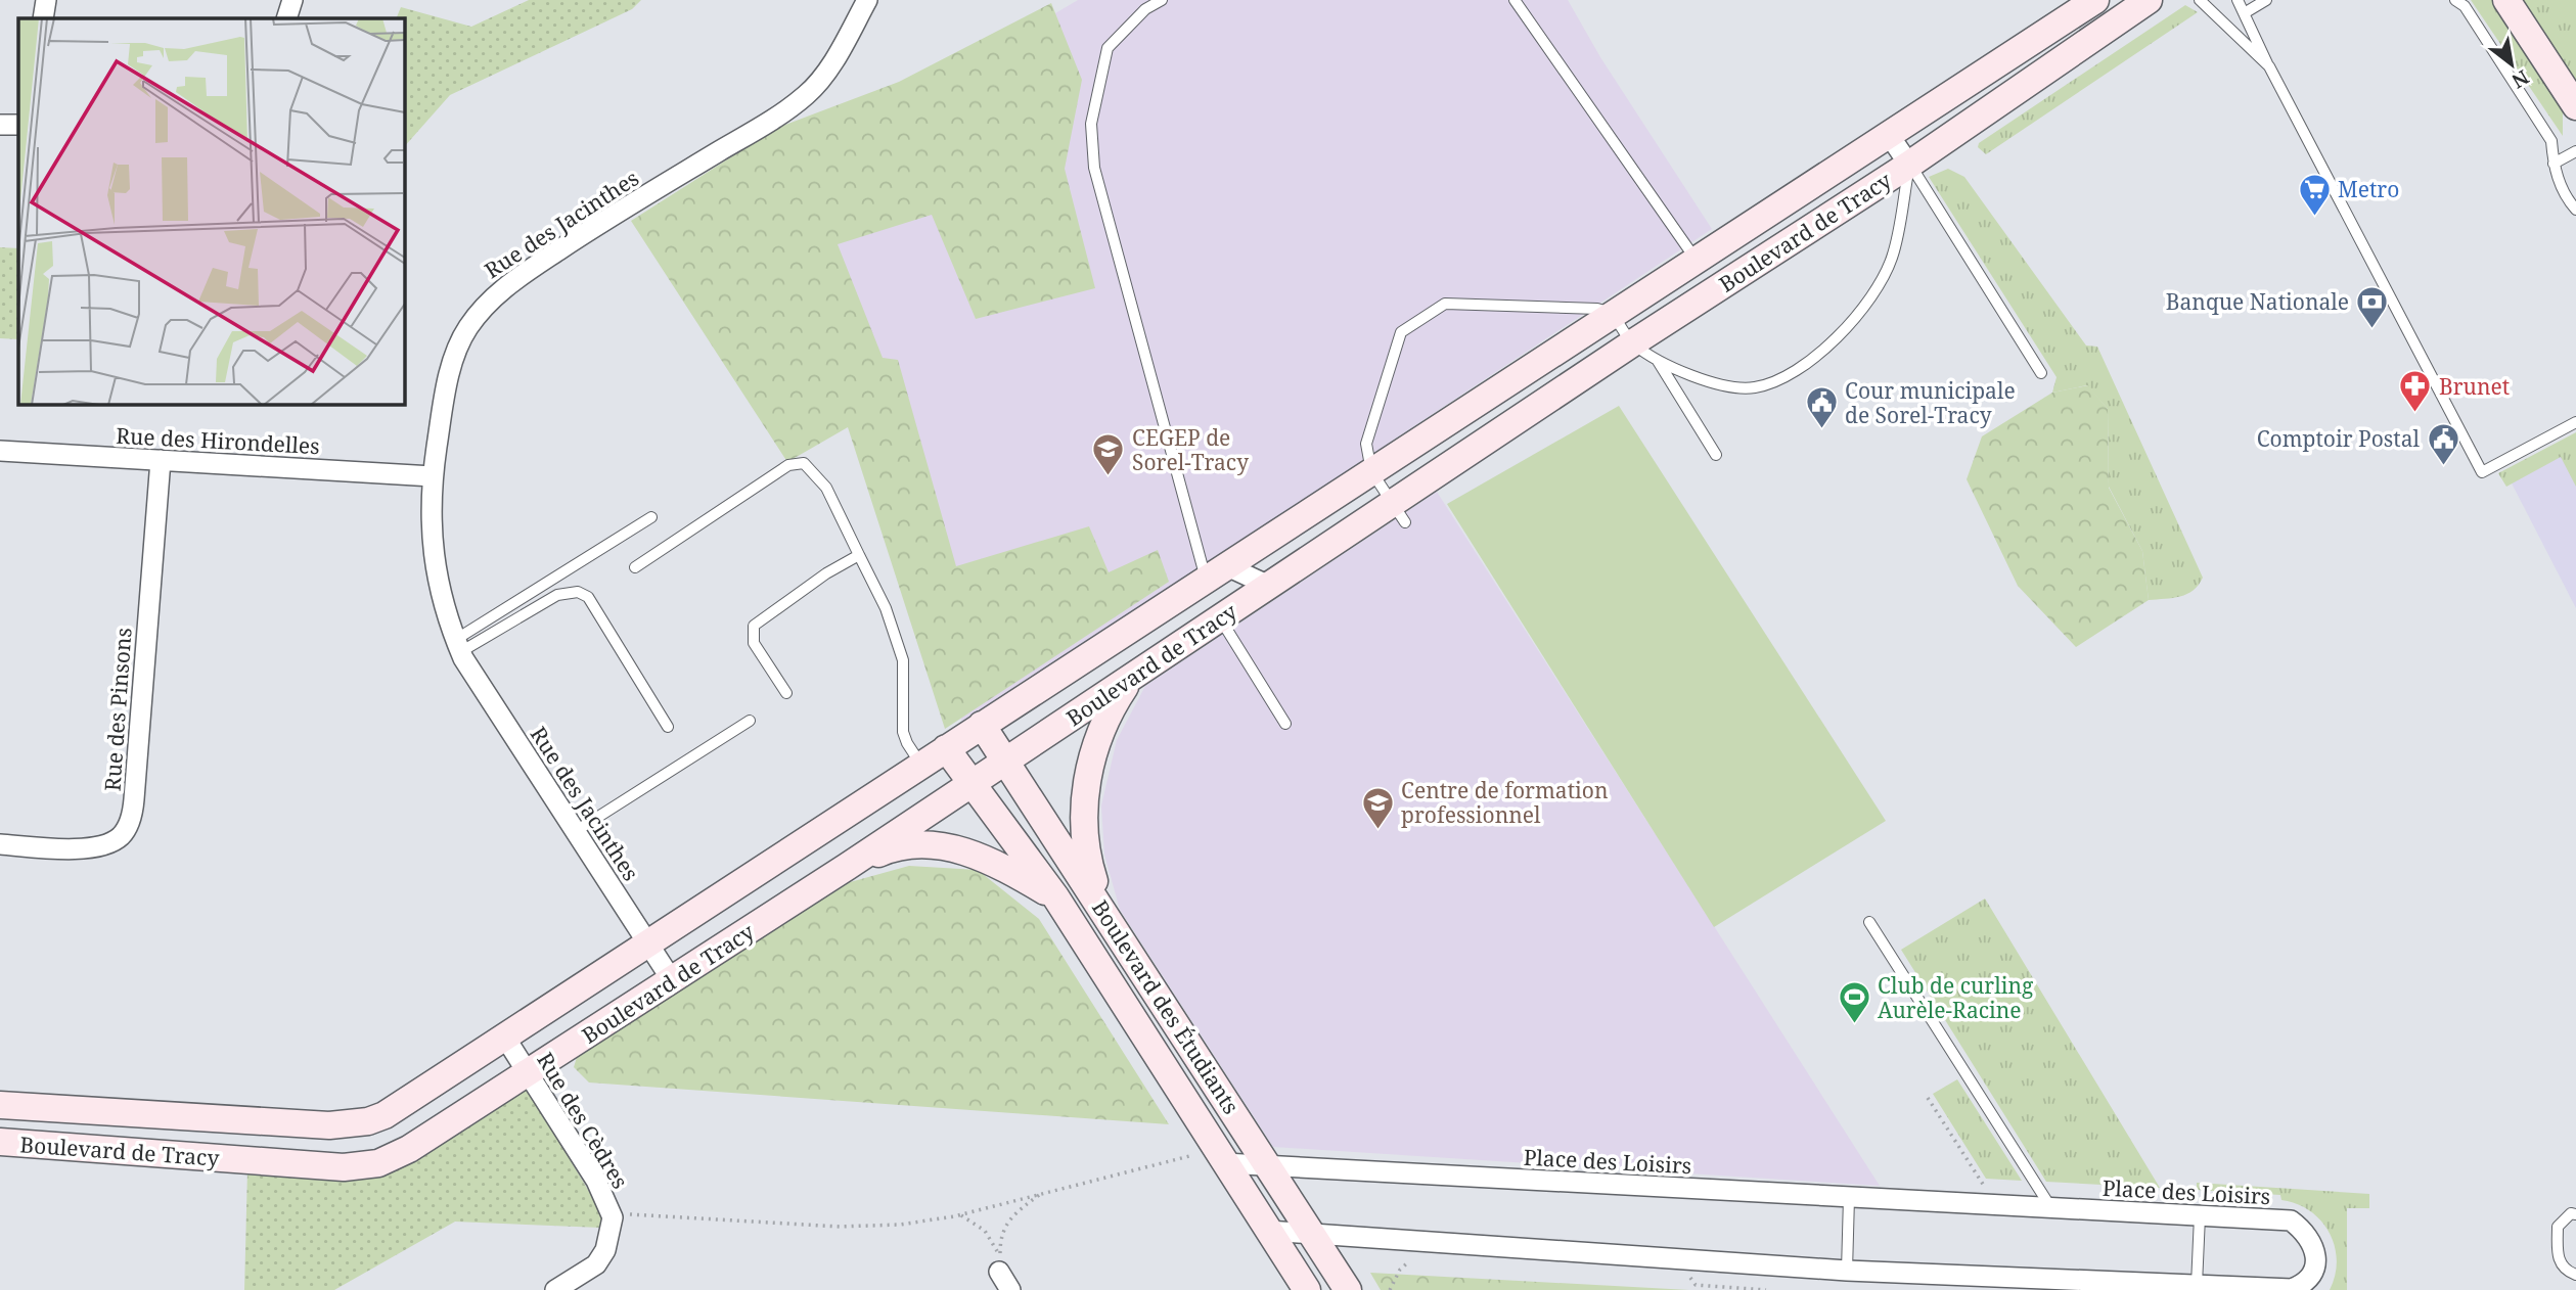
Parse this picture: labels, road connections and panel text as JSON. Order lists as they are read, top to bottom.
{
  "streets": {
    "street": [
      "Rue des Jacinthes",
      "Boulevard de Tracy",
      "Rue des Hirondelles",
      "Rue des Pinsons",
      "Boulevard des Étudiants",
      "Rue des Cèdres",
      "Place des Loisirs"
    ]
  },
  "crossings": [
    ["Rue des Jacinthes", "Boulevard de Tracy"],
    ["Rue des Jacinthes", "Rue des Hirondelles"],
    ["Boulevard de Tracy", "Boulevard des Étudiants"],
    ["Boulevard de Tracy", "Rue des Cèdres"],
    ["Rue des Hirondelles", "Rue des Pinsons"],
    ["Boulevard des Étudiants", "Place des Loisirs"]
  ],
  "places": {
    "supermarket": ["Metro"],
    "bank": ["Banque Nationale"],
    "pharmacy": ["Brunet"],
    "public building": ["Cour municipale de Sorel-Tracy", "Comptoir Postal"],
    "school or university": ["CEGEP de Sorel-Tracy", "Centre de formation professionnel"],
    "sports": ["Club de curling Aurèle-Racine"]
  },
  "north": "bottom right"
}
